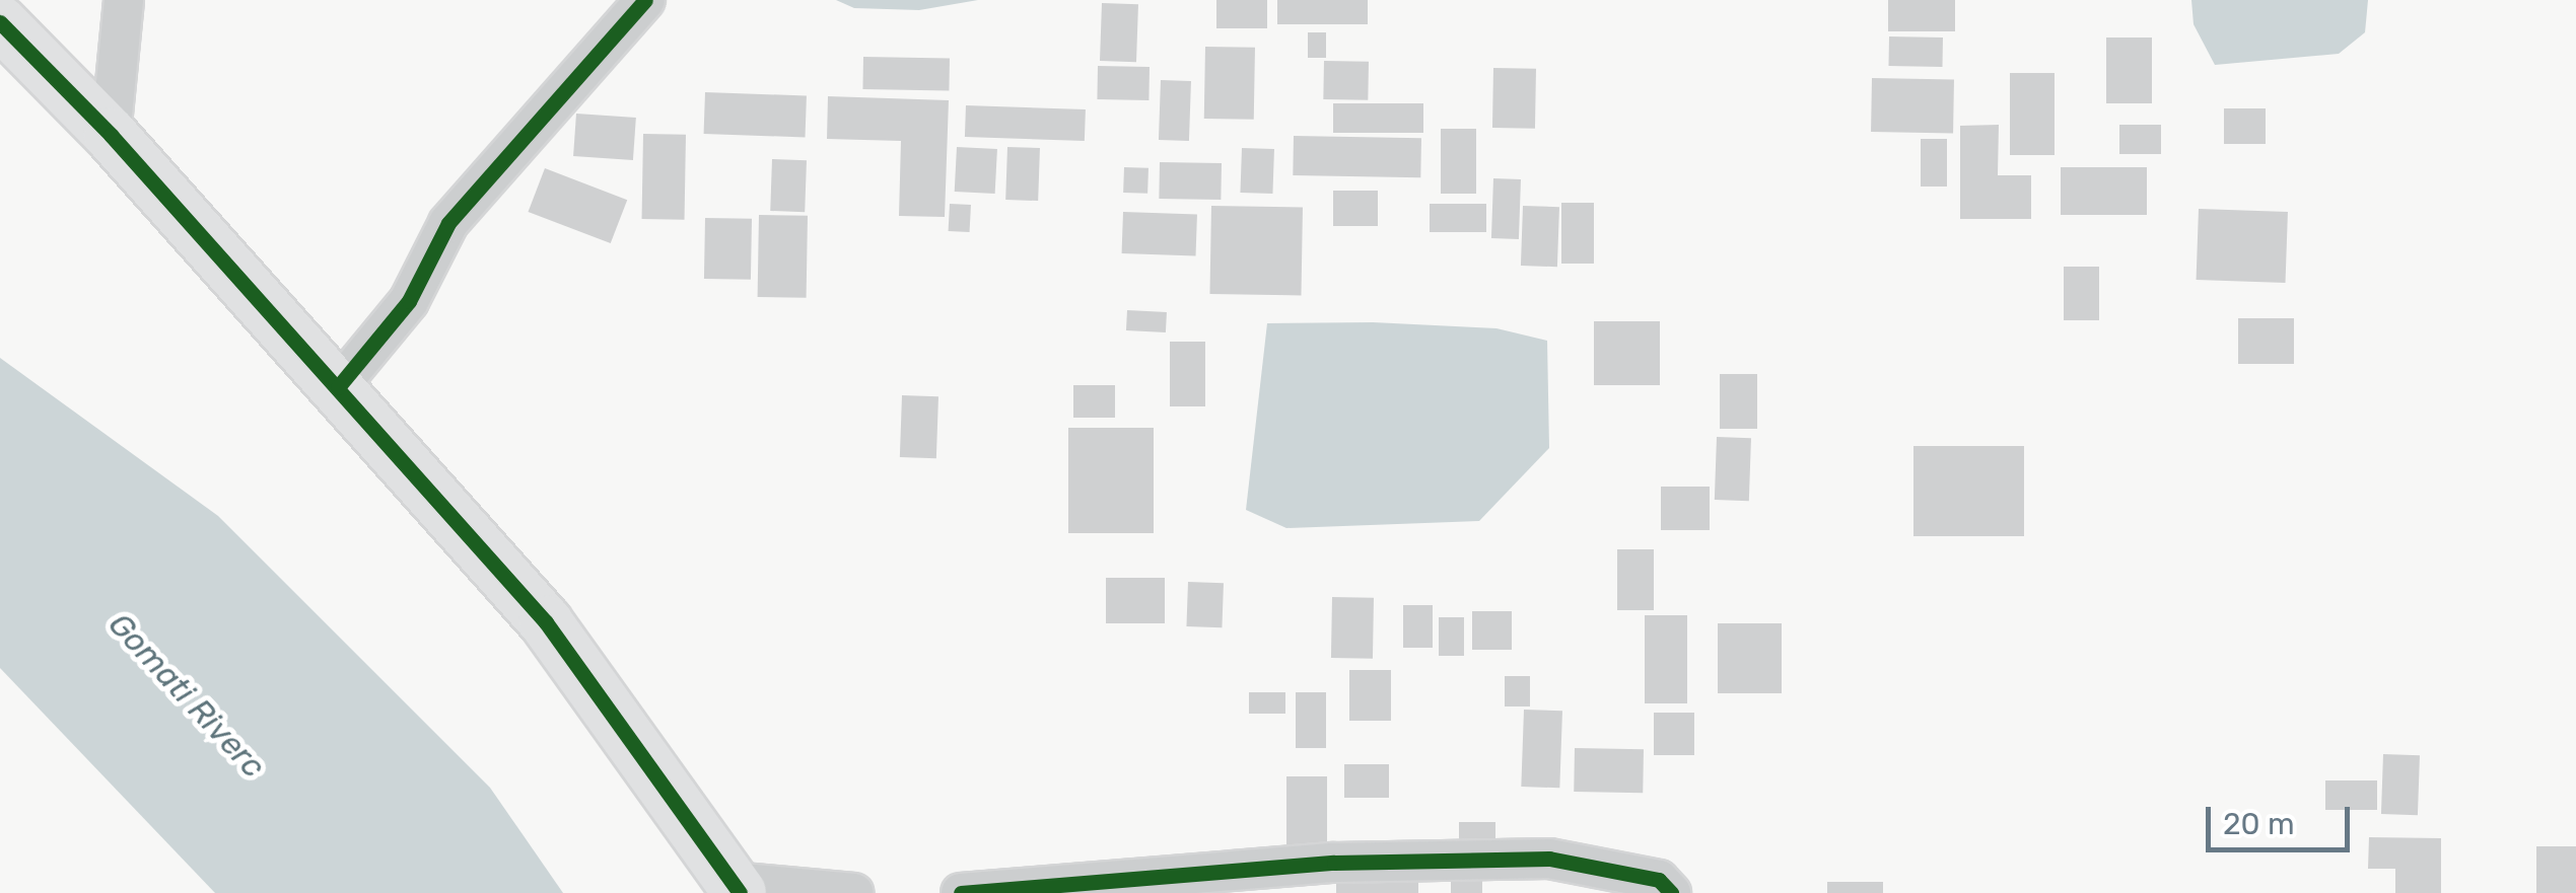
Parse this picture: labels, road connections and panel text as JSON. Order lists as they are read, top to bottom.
{
  "water": ["Gomati Riverc"],
  "scale_bar": "20 m"
}
